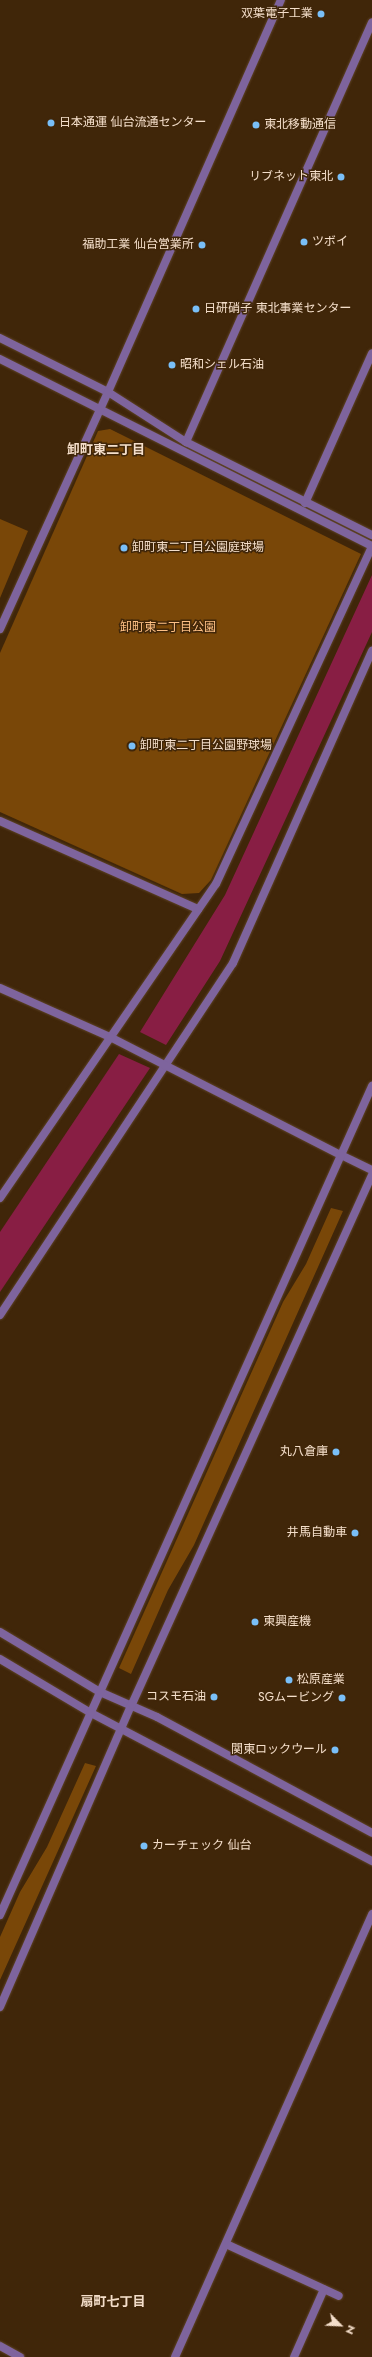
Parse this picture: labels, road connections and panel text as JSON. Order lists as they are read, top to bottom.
{
  "districts": ["卸町東二丁目", "扇町七丁目"],
  "parks": ["卸町東二丁目公園"],
  "places": [
    "双葉電子工業",
    "日本通運 仙台流通センター",
    "東北移動通信",
    "リブネット東北",
    "ツボイ",
    "福助工業 仙台営業所",
    "日研硝子 東北事業センター",
    "昭和シェル石油",
    "卸町東二丁目公園庭球場",
    "卸町東二丁目公園野球場",
    "丸八倉庫",
    "井馬自動車",
    "東興産機",
    "松原産業",
    "コスモ石油",
    "SGムービング",
    "関東ロックウール",
    "カーチェック 仙台"
  ],
  "north": "bottom right"
}
